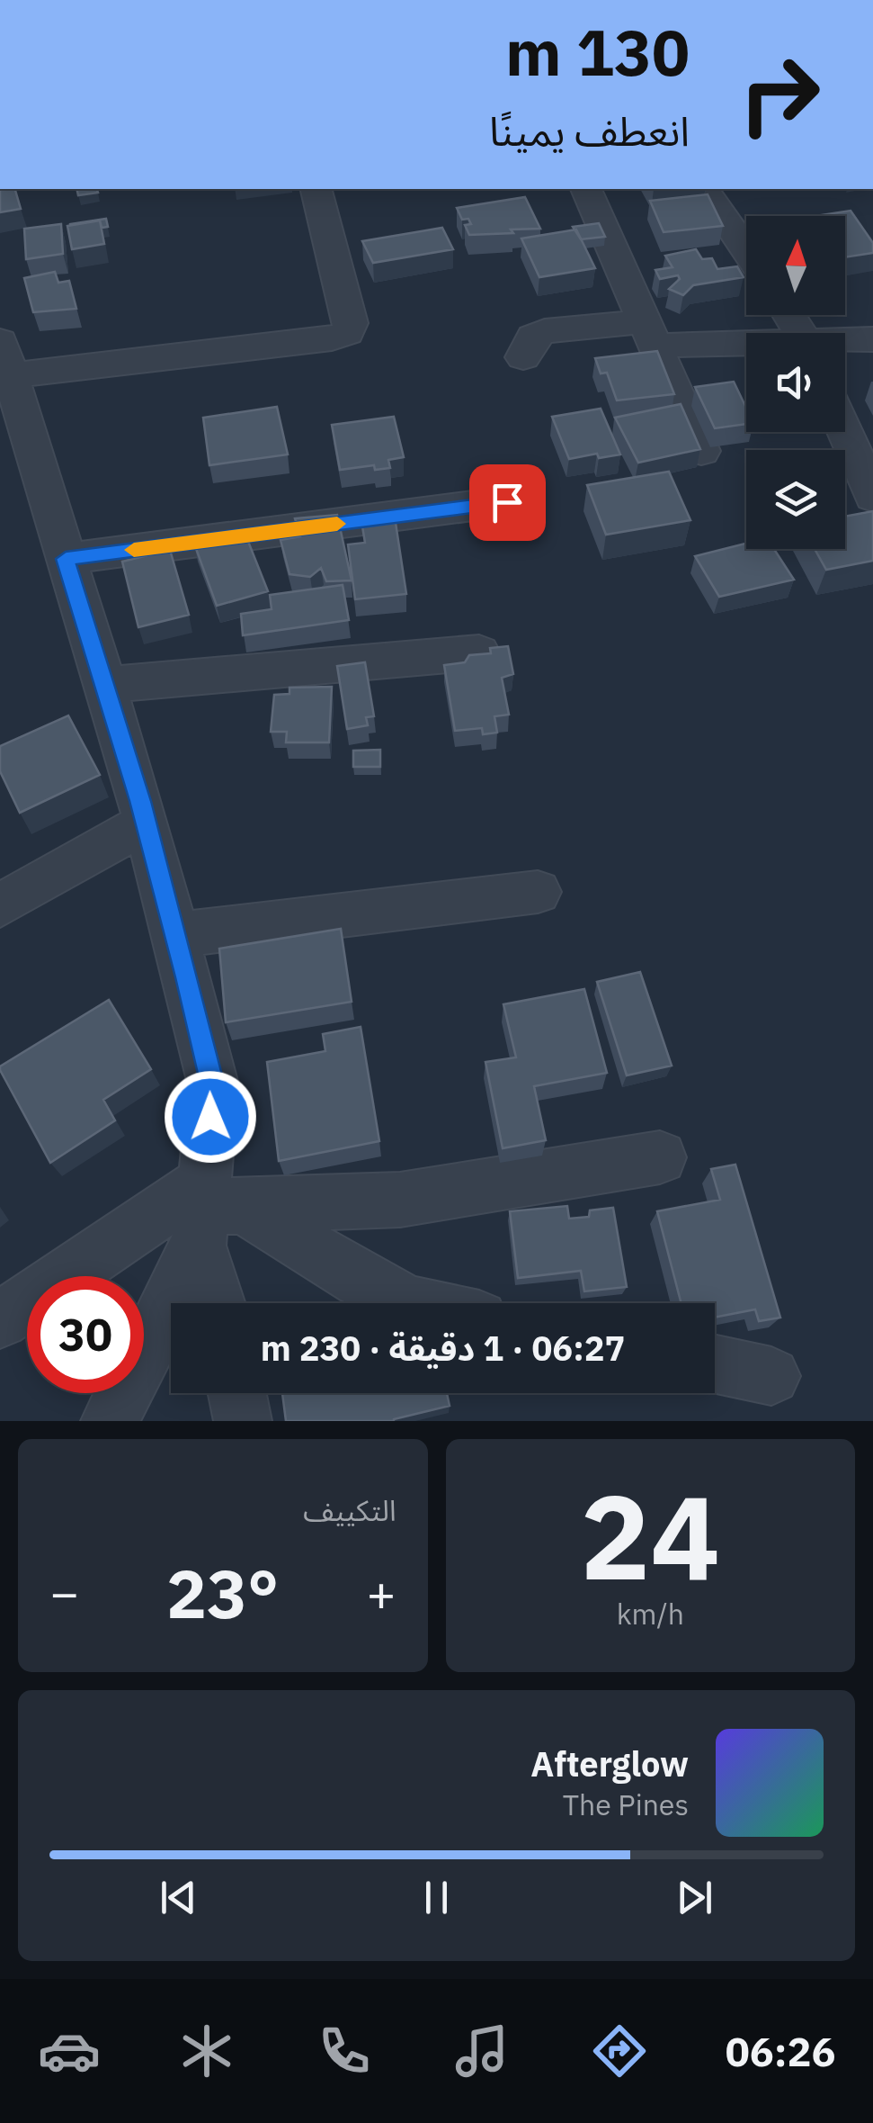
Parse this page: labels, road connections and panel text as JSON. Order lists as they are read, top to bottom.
{
  "north": "top",
  "page": {
    "turn": ["130 m", "انعطف يمينًا"],
    "limit": "30",
    "trip": "06:27 · 1 دقيقة · 230 m",
    "tile": [
      ["24", "km/h"],
      "التكييف"
    ],
    "heat": ["−", "23°", "+"],
    "song": ["Afterglow", "The Pines"],
    "tabs": "06:26"
  }
}
